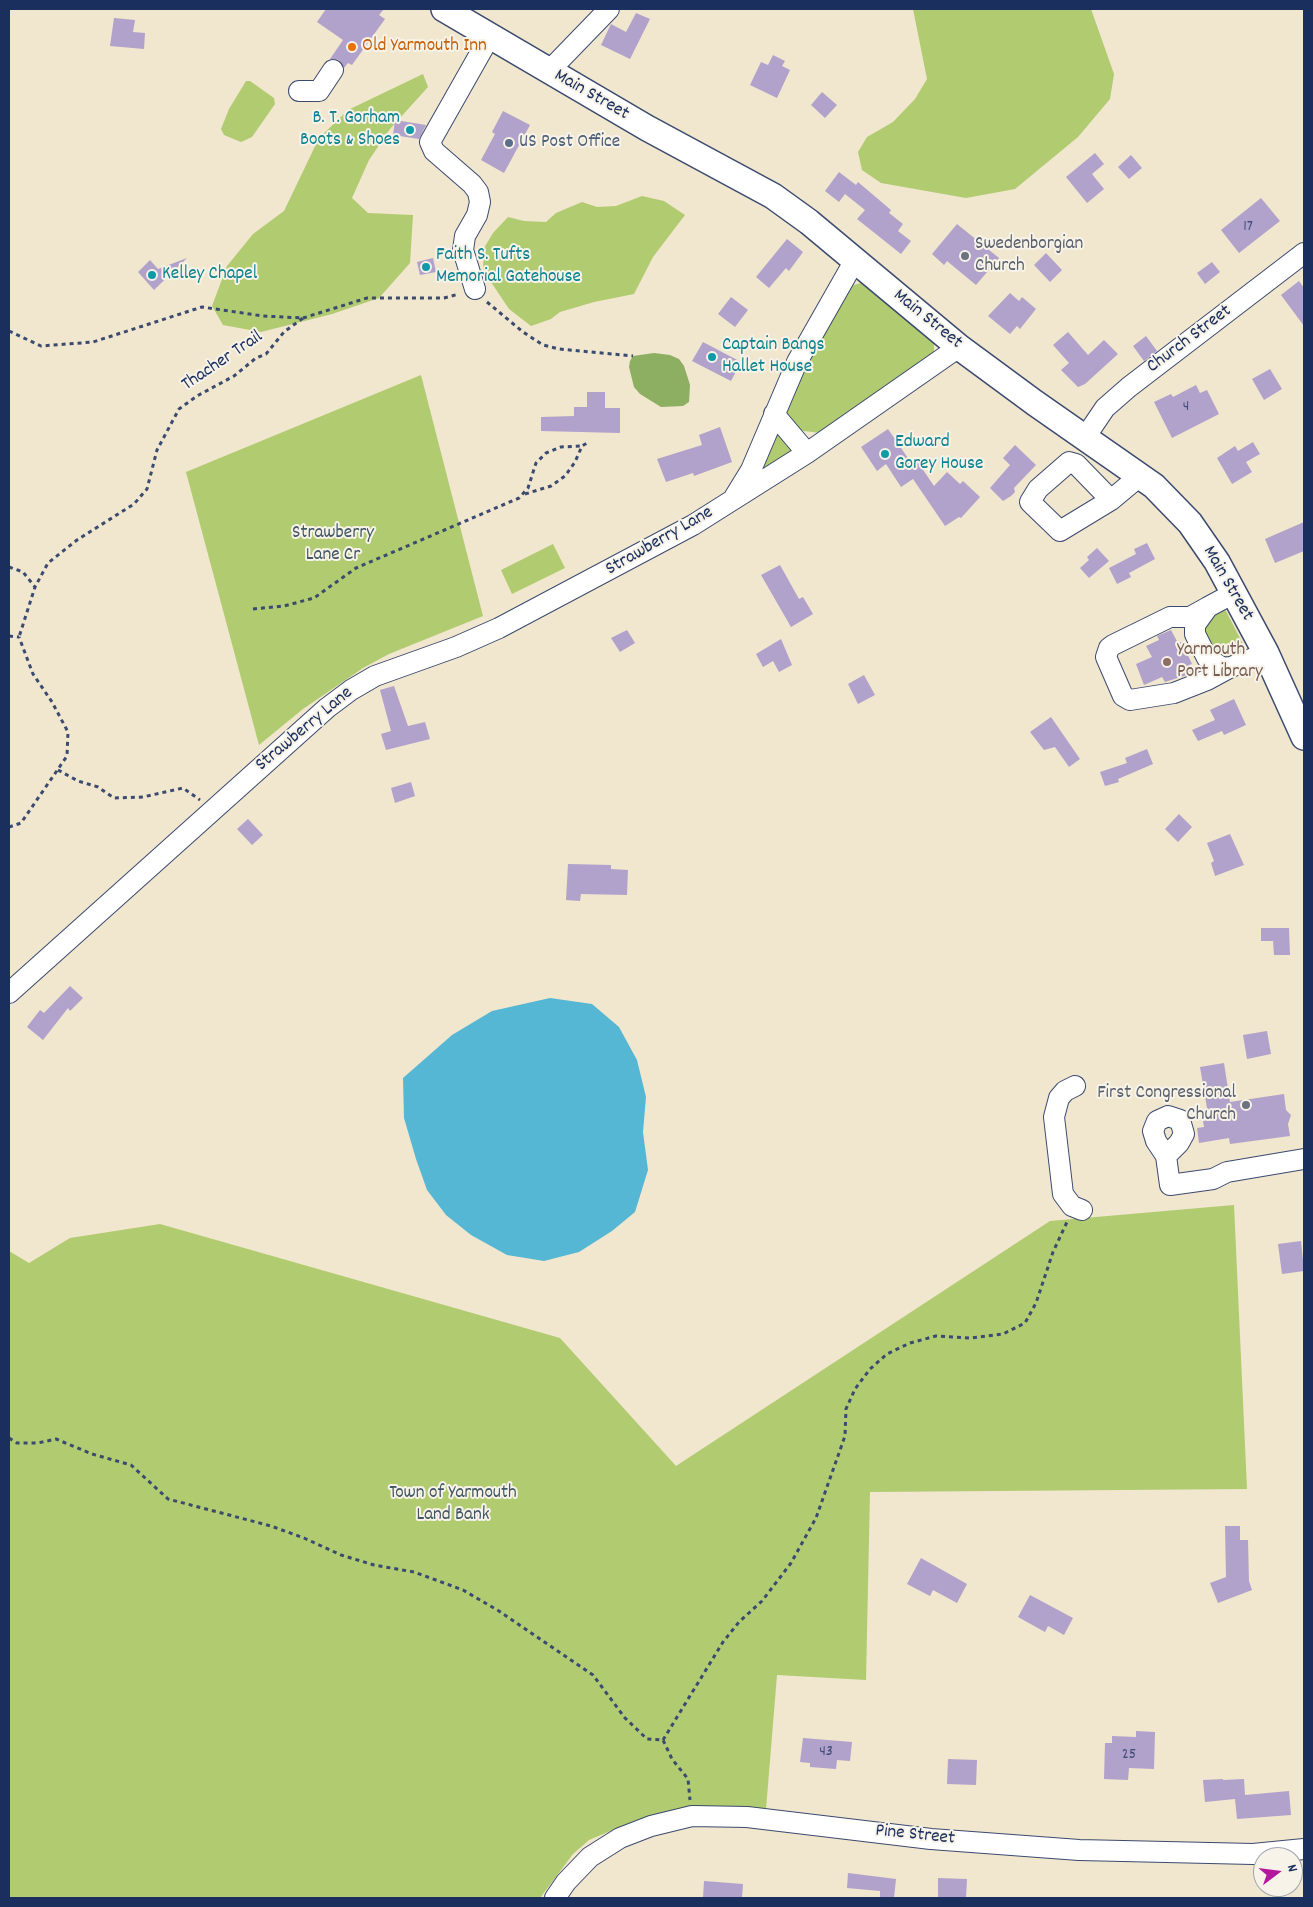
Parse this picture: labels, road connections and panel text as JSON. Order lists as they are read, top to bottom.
{
  "streets": {
    "main road": ["Main Street"],
    "street": ["Church Street", "Strawberry Lane", "Pine Street"],
    "path": ["Thacher Trail"]
  },
  "crossings": [
    ["Main Street", "Church Street"],
    ["Main Street", "Strawberry Lane"]
  ],
  "parks": ["Strawberry Lane Cr", "Town of Yarmouth Land Bank"],
  "places": [
    "Old Yarmouth Inn",
    "B. T. Gorham Boots & Shoes",
    "US Post Office",
    "Swedenborgian Church",
    "Faith S. Tufts Memorial Gatehouse",
    "Kelley Chapel",
    "Captain Bangs Hallet House",
    "Edward Gorey House",
    "Yarmouth Port Library",
    "First Congressional Church"
  ],
  "house_numbers": [
    "17",
    "4",
    "43",
    "25"
  ],
  "north": "right"
}
